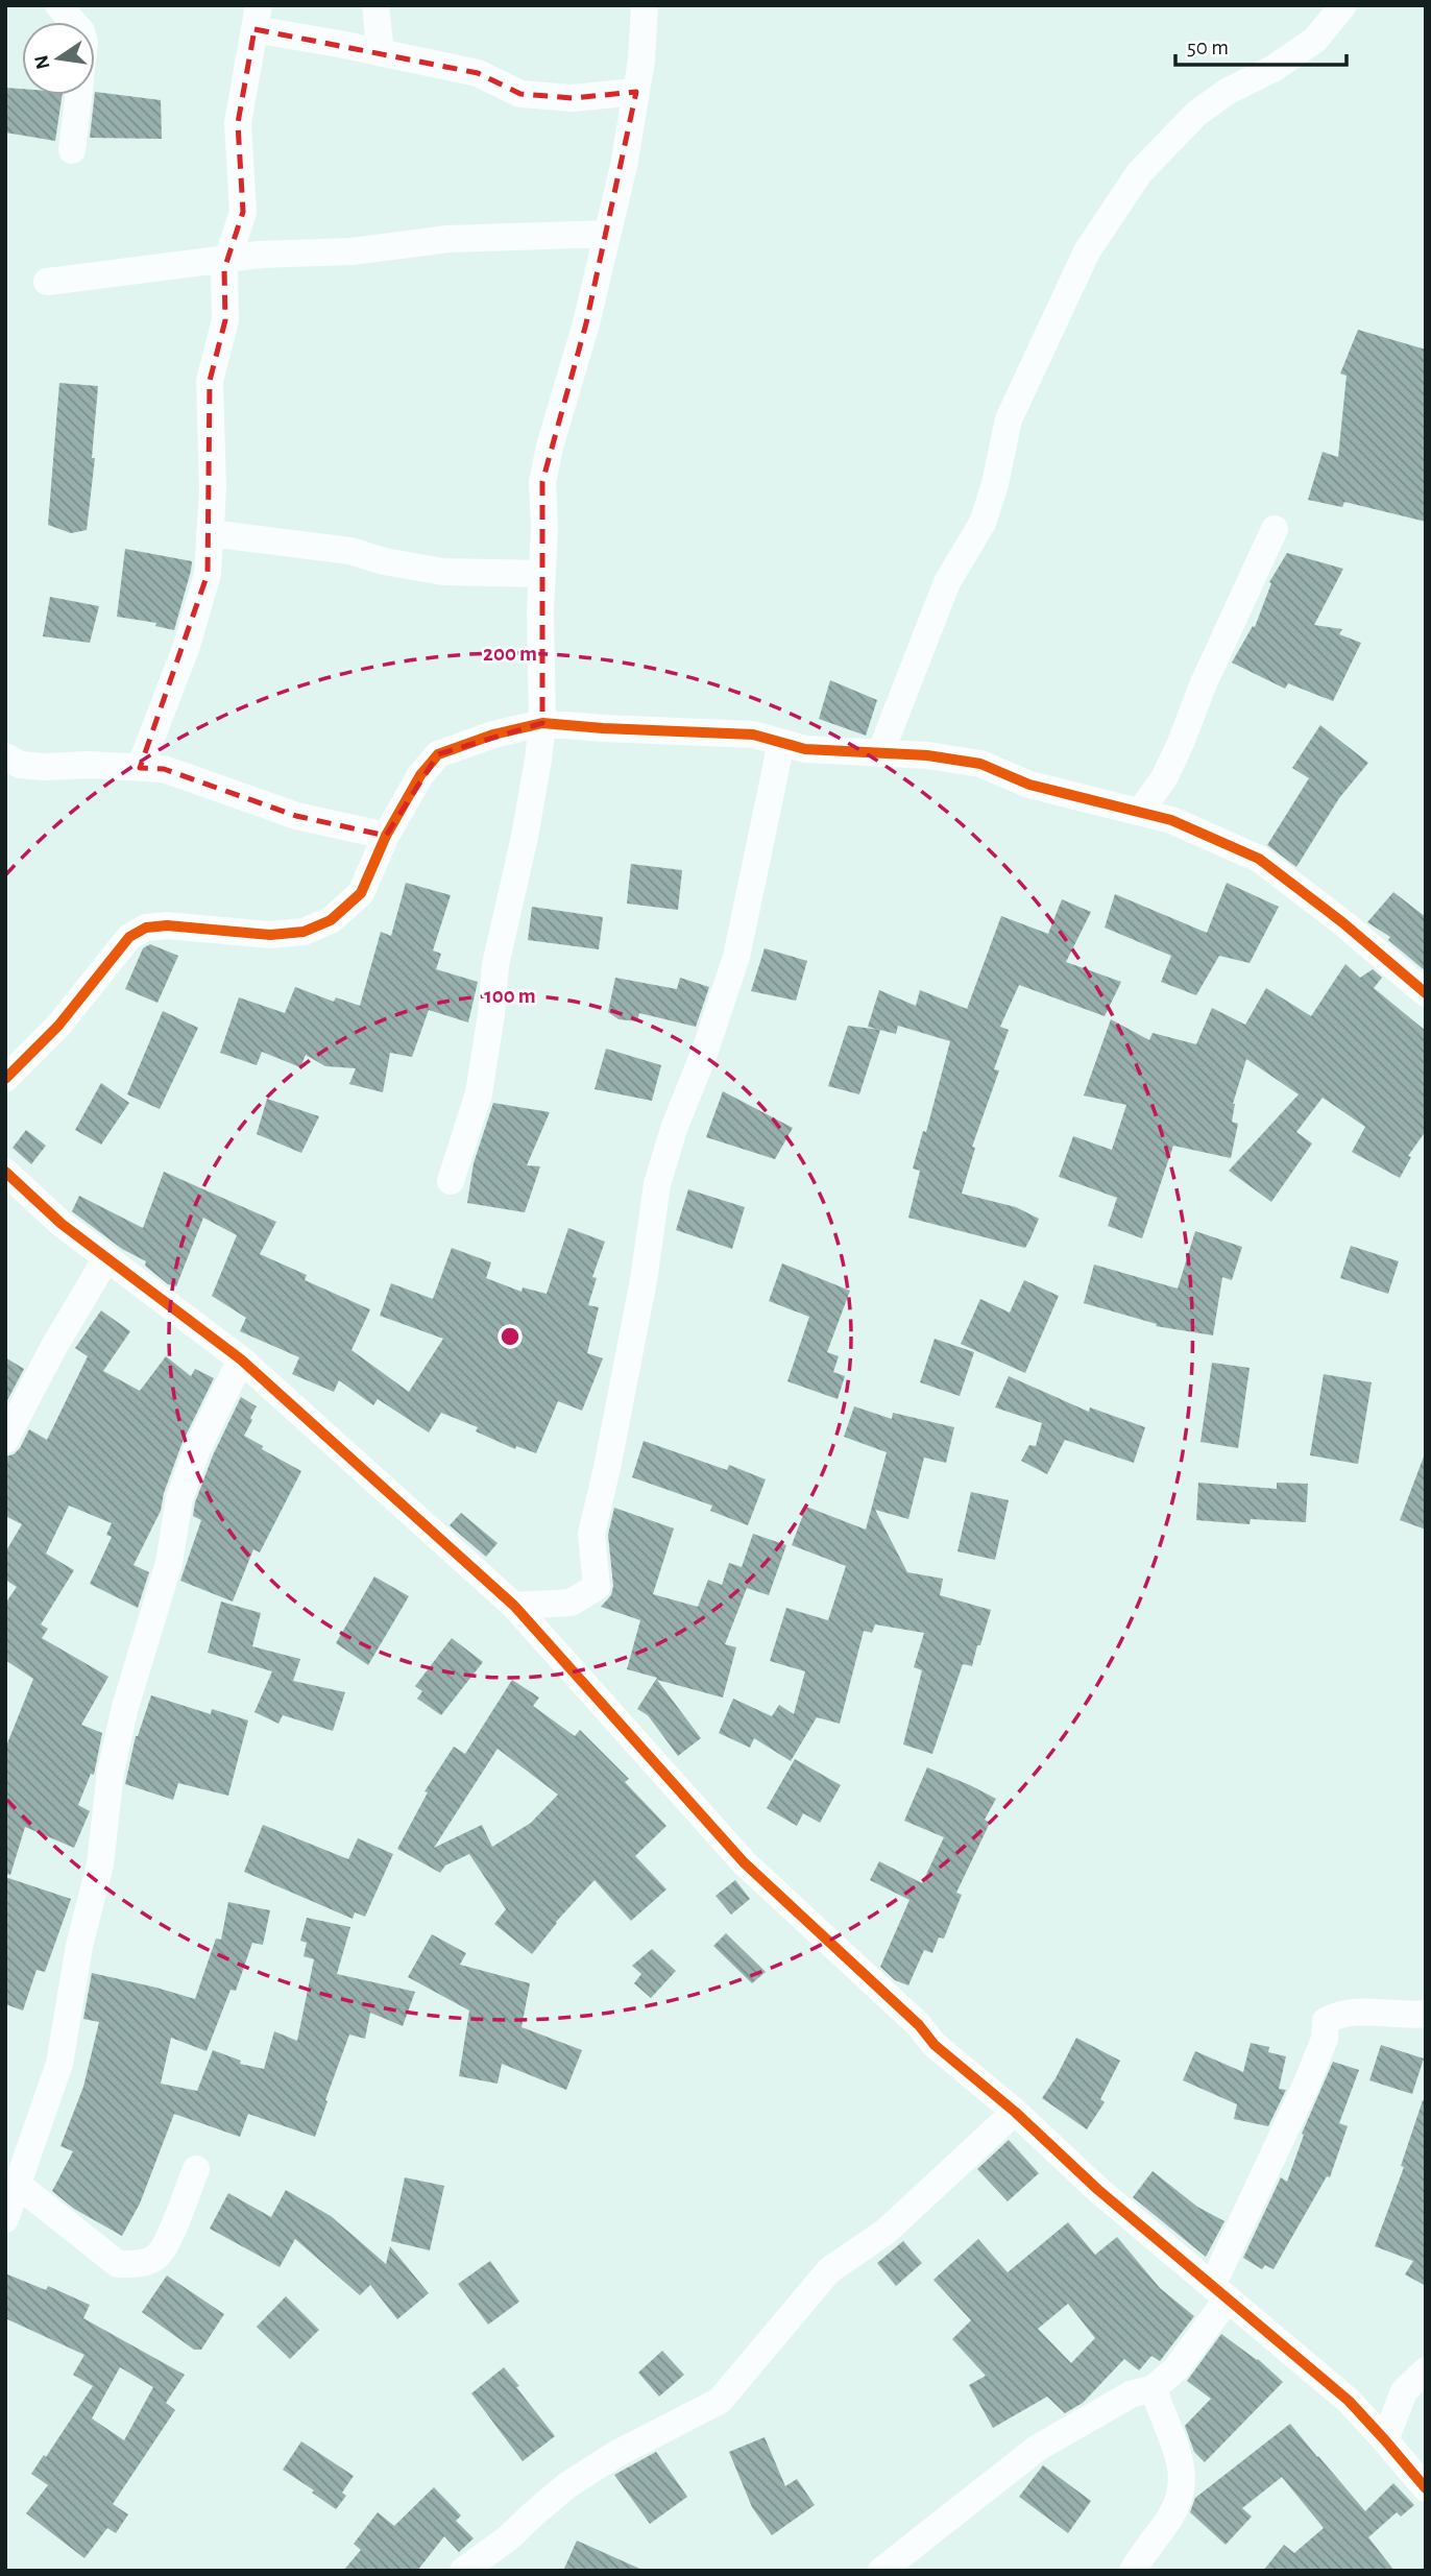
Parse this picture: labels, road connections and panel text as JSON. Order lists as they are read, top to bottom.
{
  "scale_bar": "50 m",
  "north": "left",
  "rings": ["200 m", "100 m"]
}
